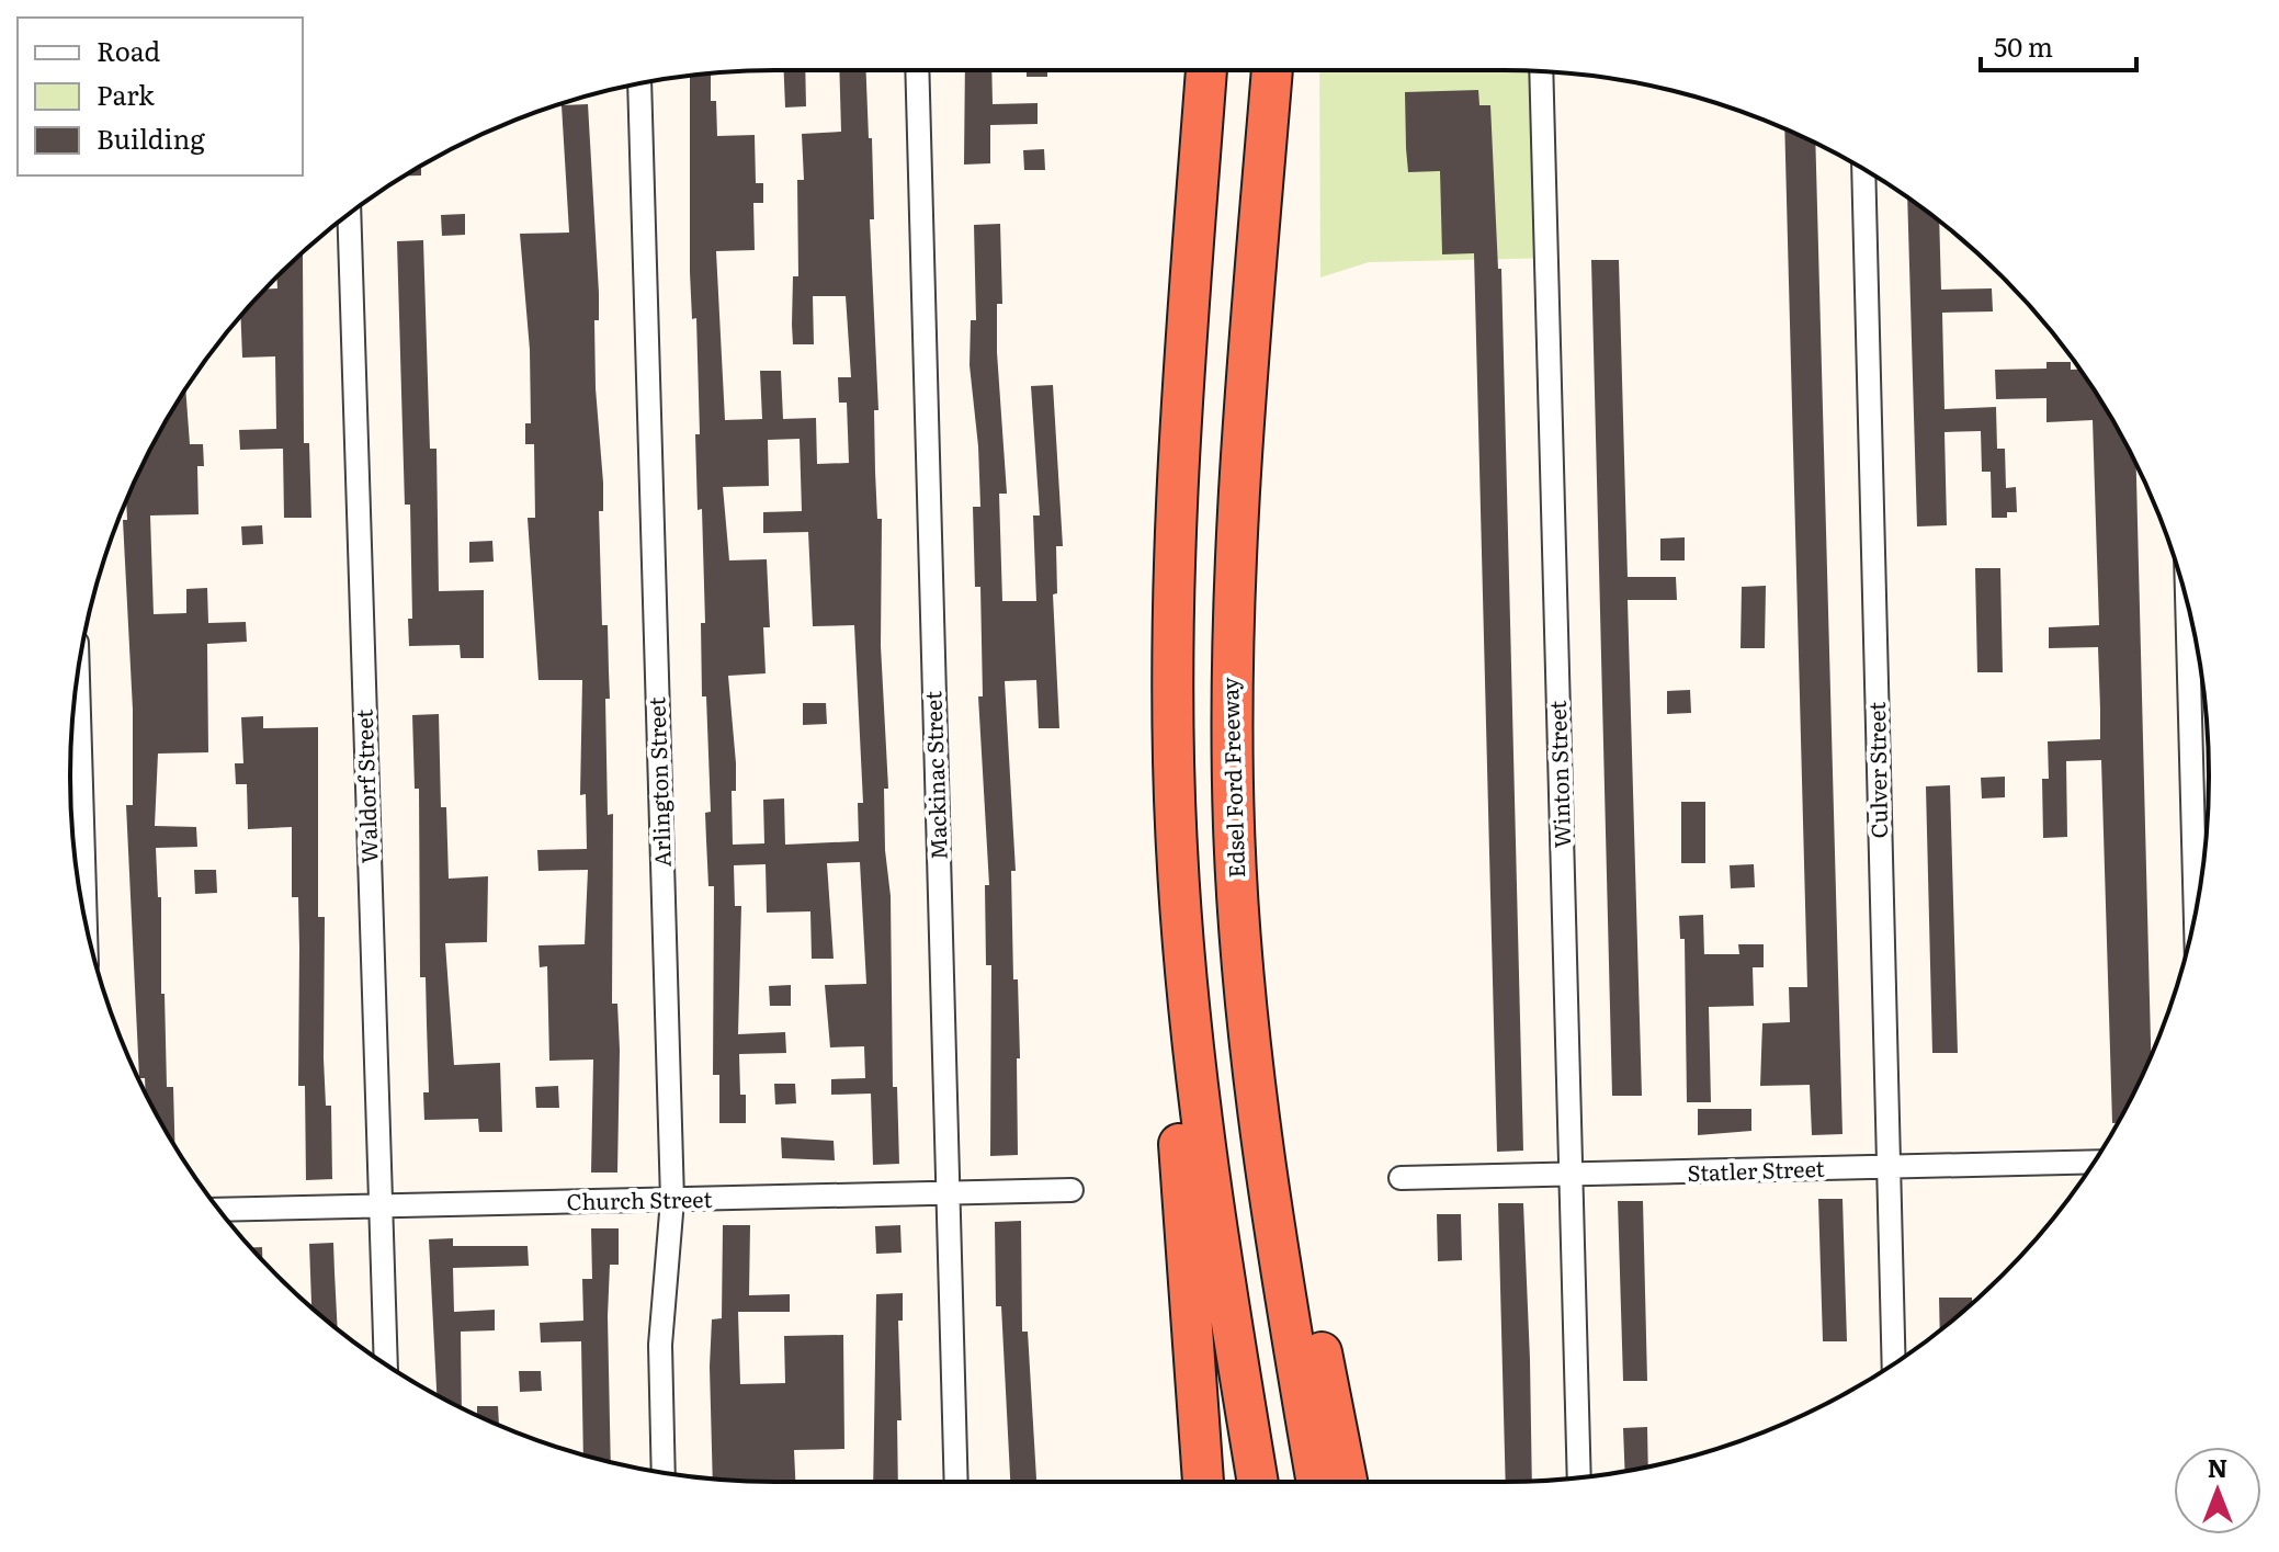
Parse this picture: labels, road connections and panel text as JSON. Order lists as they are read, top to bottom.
{
  "streets": {
    "highway": ["Edsel Ford Freeway"],
    "street": [
      "Culver Street",
      "Winton Street",
      "Mackinac Street",
      "Arlington Street",
      "Waldorf Street",
      "Statler Street",
      "Church Street"
    ]
  },
  "crossings": [
    ["Culver Street", "Statler Street"],
    ["Winton Street", "Statler Street"],
    ["Mackinac Street", "Church Street"],
    ["Arlington Street", "Church Street"],
    ["Waldorf Street", "Church Street"]
  ],
  "legend": ["Road", "Park", "Building"],
  "scale_bar": "50 m",
  "north": "top"
}
